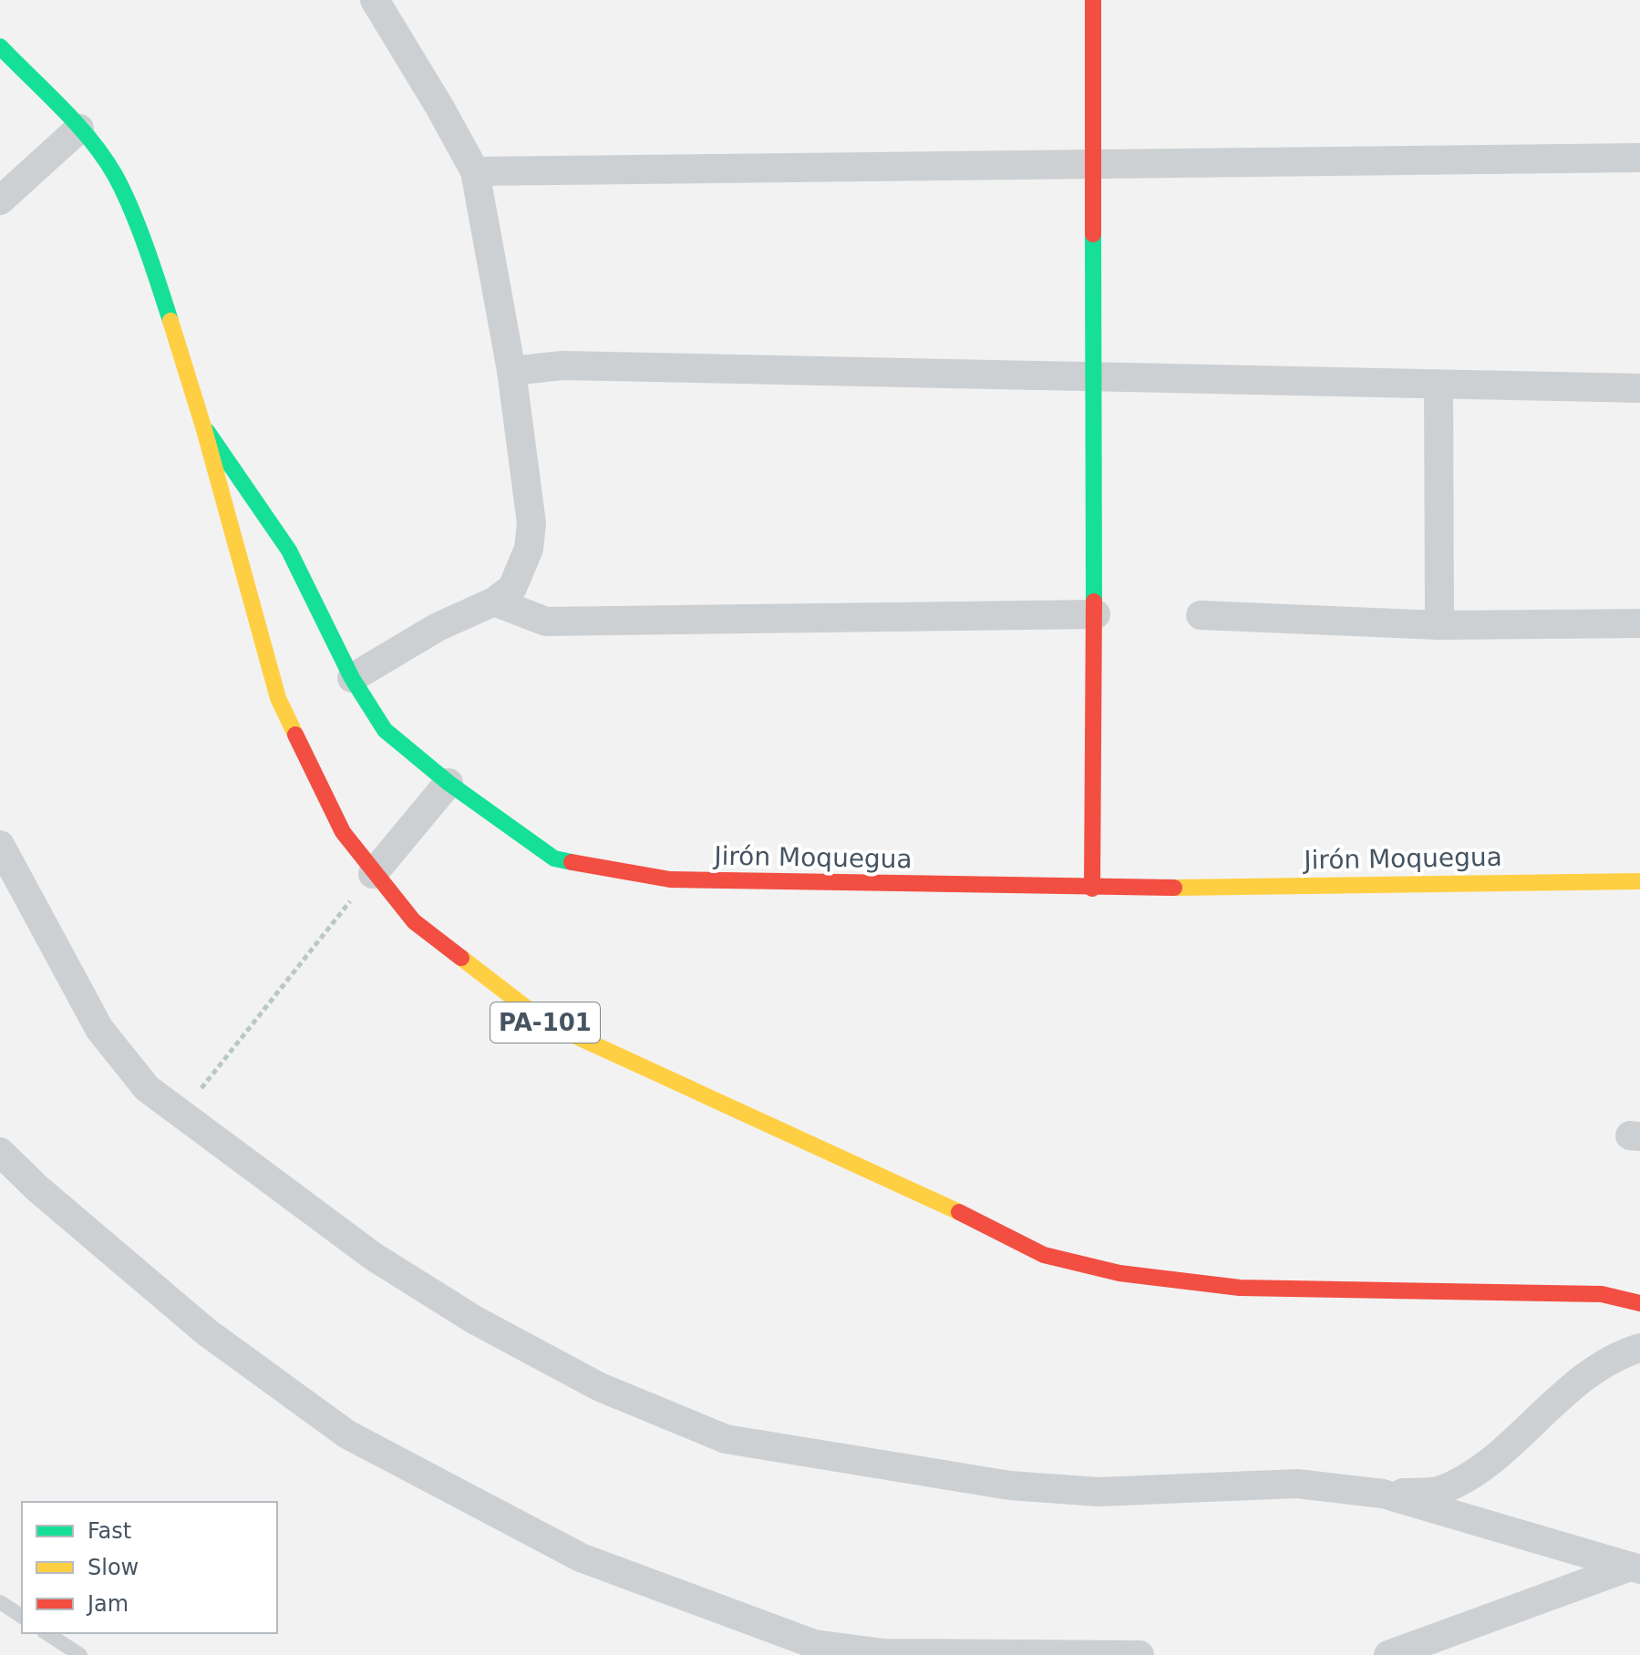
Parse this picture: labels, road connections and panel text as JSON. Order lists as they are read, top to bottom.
{
  "streets": {
    "street": ["Jirón Moquegua", "PA-101"]
  },
  "crossings": [
    ["Jirón Moquegua", "PA-101"]
  ],
  "legend": ["Fast", "Slow", "Jam"]
}
